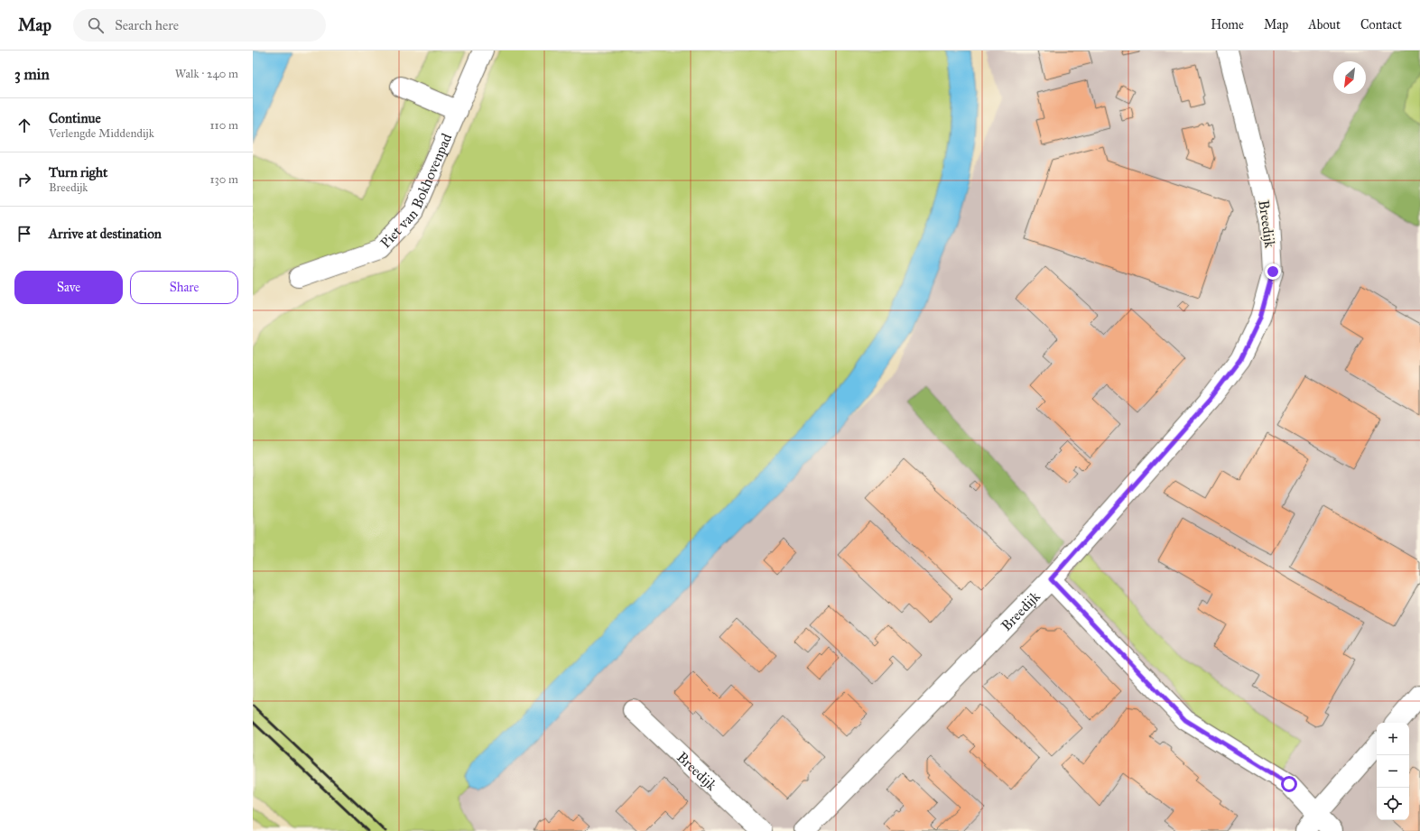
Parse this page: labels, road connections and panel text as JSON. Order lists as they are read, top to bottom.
{
  "streets": {
    "street": ["Piet van Bokhovenpad", "Breedijk"]
  },
  "north": "bottom left",
  "page": {
    "header": "Map",
    "search": "Search here",
    "nav": [
      "Home",
      "Map",
      "About",
      "Contact"
    ],
    "heading": ["3 min", "Walk · 240 m"],
    "list": [
      ["Continue", "Verlengde Middendijk", "110 m"],
      ["Turn right", "Breedijk", "130 m"],
      "Arrive at destination"
    ],
    "buttons": ["Save", "Share"],
    "map_buttons": ["+", "−"]
  }
}
